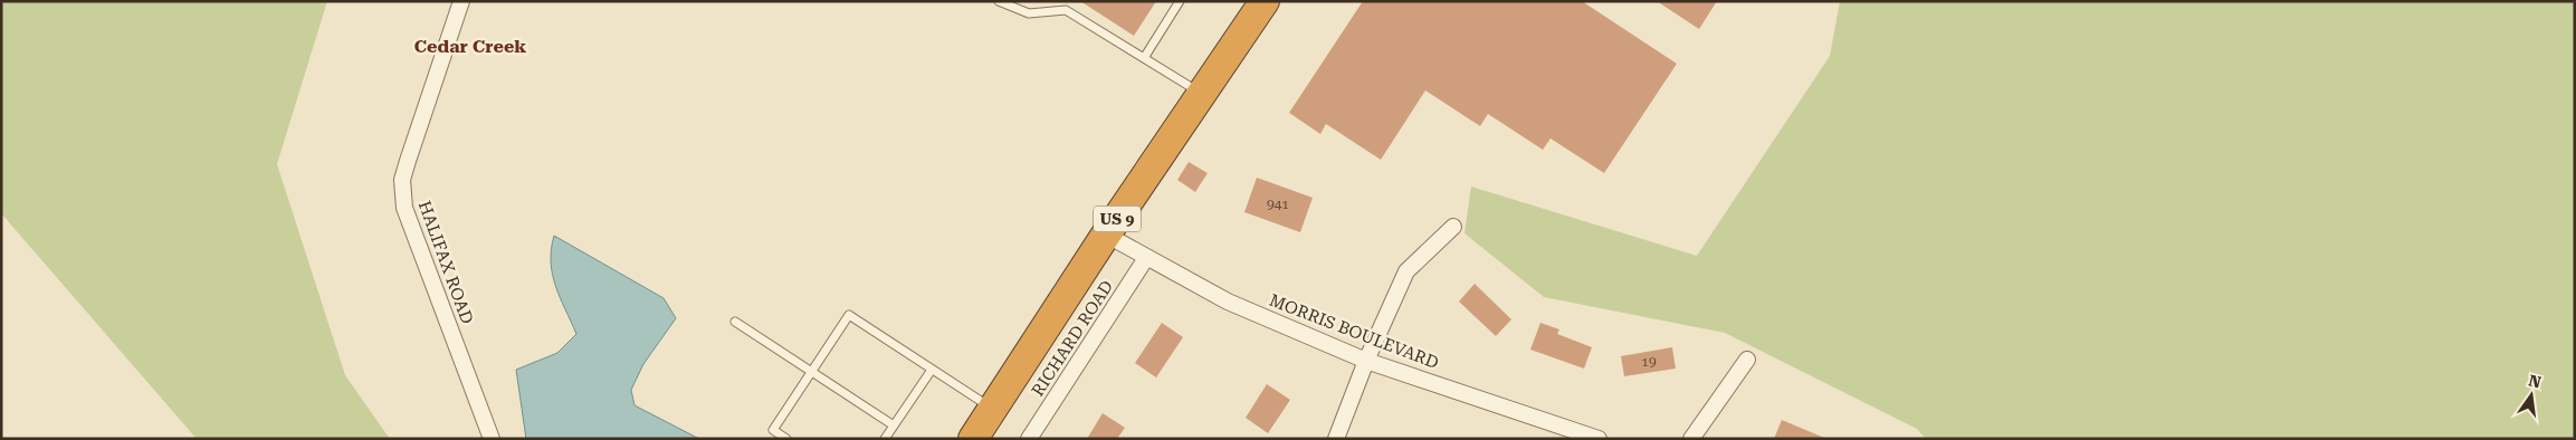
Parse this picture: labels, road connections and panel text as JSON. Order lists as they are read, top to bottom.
{
  "streets": {
    "highway": ["US 9"],
    "street": ["HALIFAX ROAD", "MORRIS BOULEVARD", "RICHARD ROAD"]
  },
  "crossings": [
    ["US 9", "MORRIS BOULEVARD"],
    ["MORRIS BOULEVARD", "RICHARD ROAD"]
  ],
  "districts": ["Cedar Creek"],
  "house_numbers": ["941", "19"],
  "north": "top"
}
